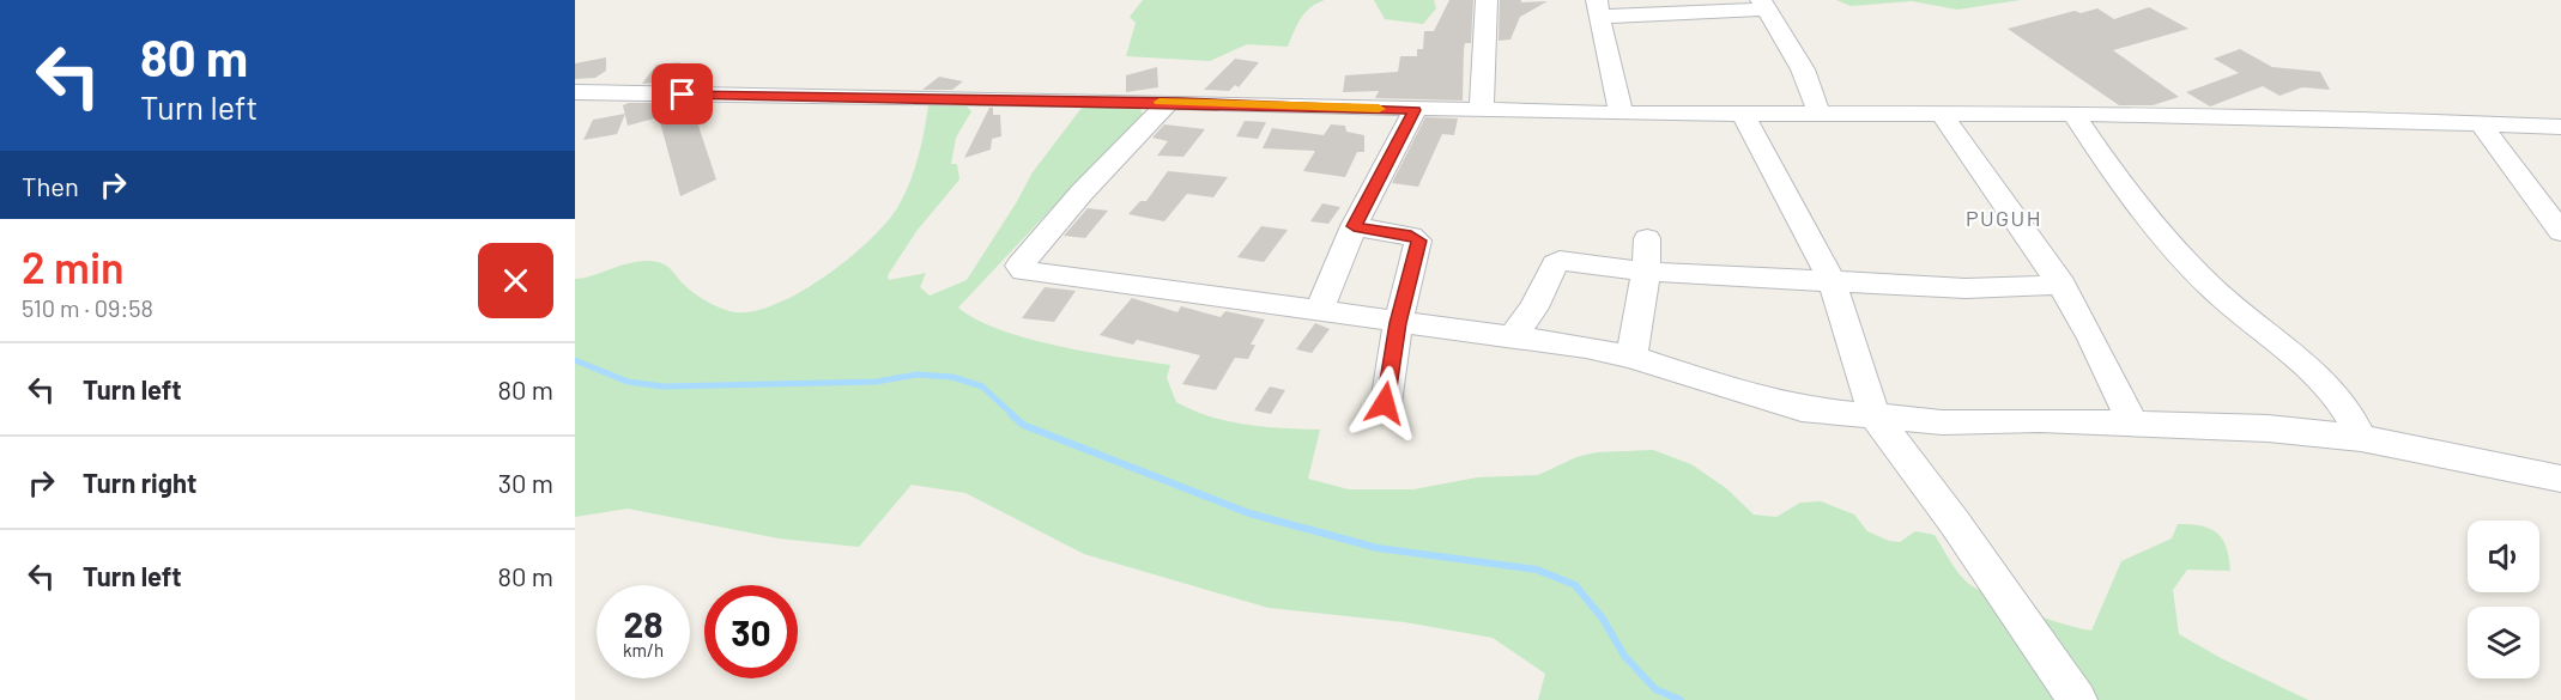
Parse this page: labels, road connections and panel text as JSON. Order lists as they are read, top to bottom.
{
  "districts": ["PUGUH"],
  "page": {
    "turn": ["80 m", "Turn left"],
    "then": "Then",
    "heading": ["2 min", "510 m · 09:58"],
    "list": [
      {
        "name": "Turn left",
        "value": "80 m"
      },
      {
        "name": "Turn right",
        "value": "30 m"
      },
      {
        "name": "Turn left",
        "value": "80 m"
      }
    ],
    "speed": "28 km/h",
    "limit": "30"
  }
}
